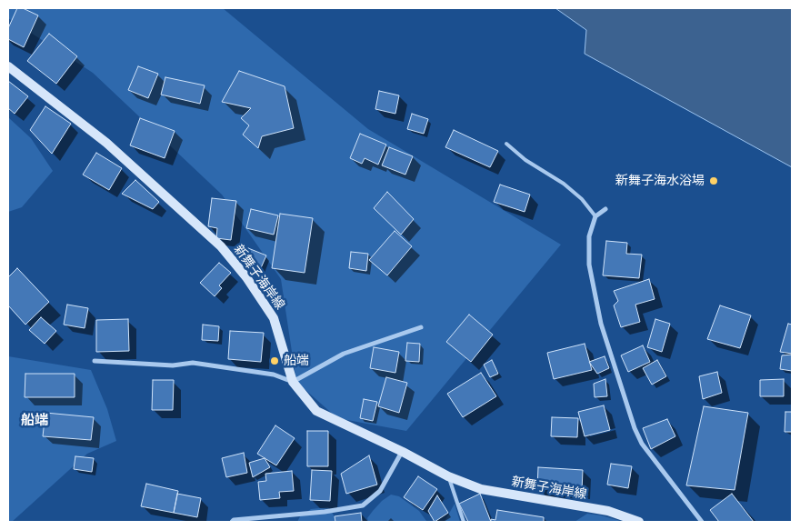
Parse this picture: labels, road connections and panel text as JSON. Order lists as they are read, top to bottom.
{
  "streets": {
    "main road": ["新舞子海岸線"]
  },
  "districts": ["船端"],
  "places": ["新舞子海水浴場", "船端"]
}
